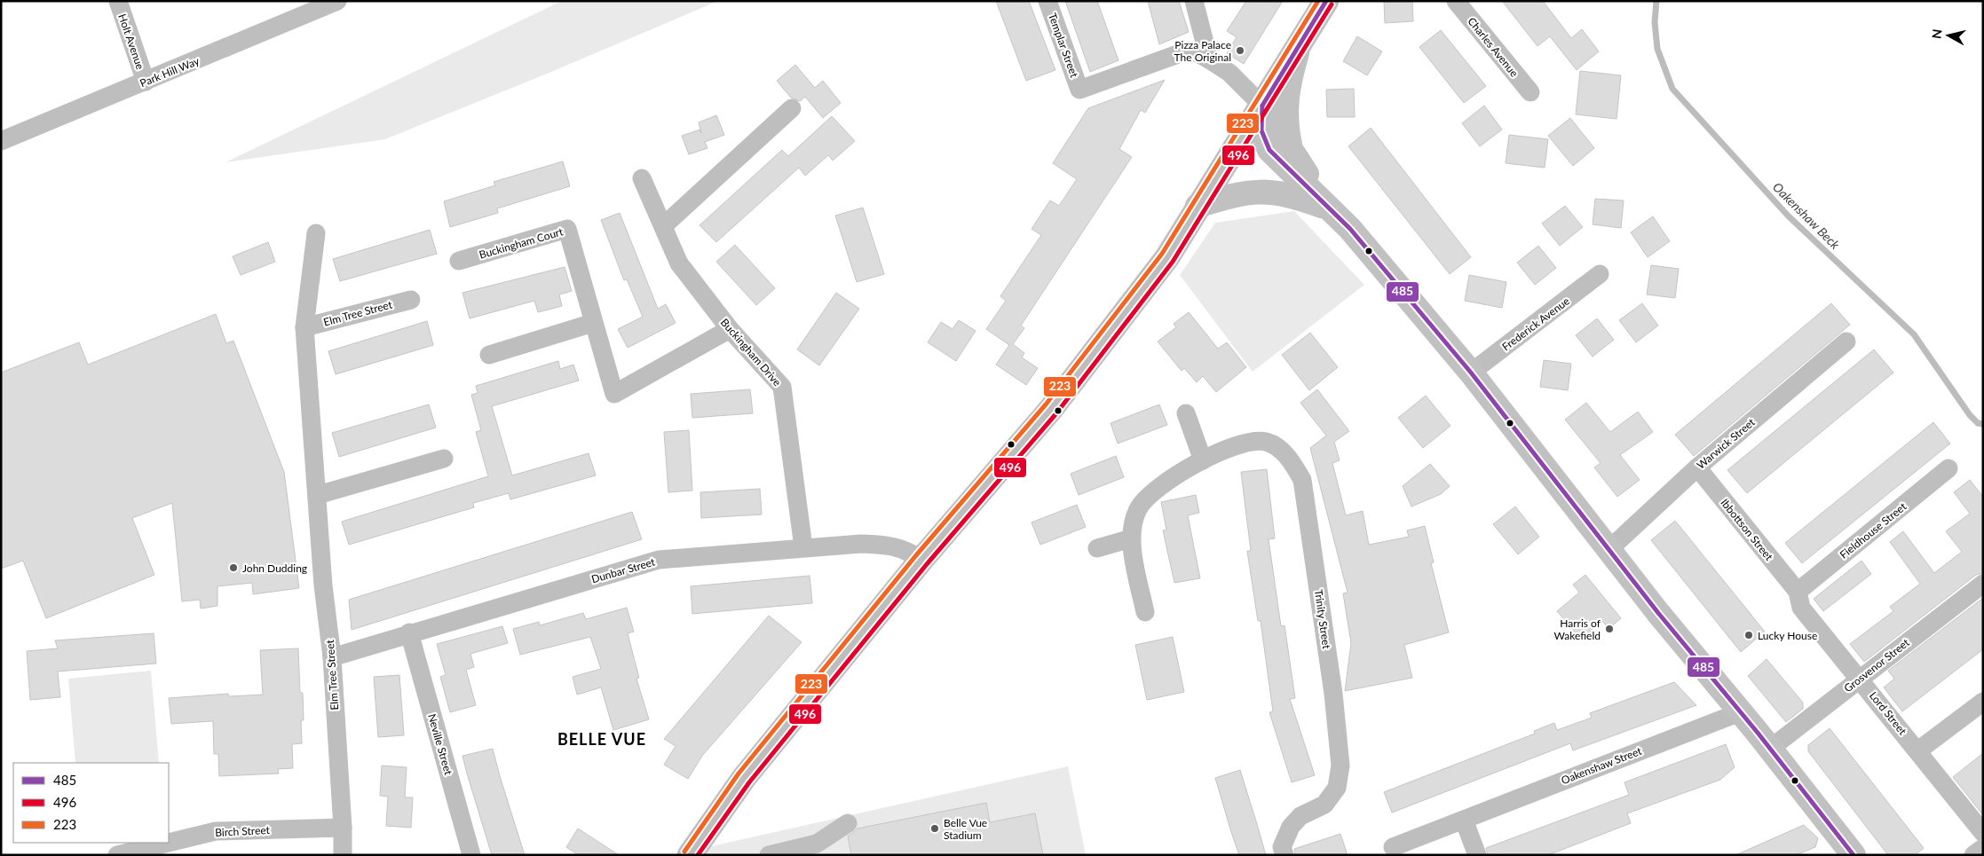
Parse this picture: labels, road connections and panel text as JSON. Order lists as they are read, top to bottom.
{
  "streets": {
    "street": [
      "Holt Avenue",
      "Templar Street",
      "Charles Avenue",
      "Park Hill Way",
      "Buckingham Court",
      "Elm Tree Street",
      "Frederick Avenue",
      "Buckingham Drive",
      "Warwick Street",
      "Ibbottson Street",
      "Fieldhouse Street",
      "Dunbar Street",
      "Trinity Street",
      "Grosvenor Street",
      "Lord Street",
      "Neville Street",
      "Oakenshaw Street",
      "Birch Street"
    ]
  },
  "crossings": [
    ["Holt Avenue", "Park Hill Way"],
    ["Buckingham Court", "Buckingham Drive"],
    ["Elm Tree Street", "Dunbar Street"],
    ["Elm Tree Street", "Birch Street"],
    ["Buckingham Drive", "Dunbar Street"],
    ["Warwick Street", "Ibbottson Street"],
    ["Ibbottson Street", "Fieldhouse Street"],
    ["Ibbottson Street", "Lord Street"],
    ["Fieldhouse Street", "Lord Street"],
    ["Dunbar Street", "Neville Street"],
    ["Grosvenor Street", "Lord Street"]
  ],
  "districts": ["BELLE VUE"],
  "water": ["Oakenshaw Beck"],
  "places": [
    "Pizza Palace The Original",
    "John Dudding",
    "Harris of Wakefield",
    "Lucky House",
    "Belle Vue Stadium"
  ],
  "lines": ["transit line 485", "transit line 223", "transit line 496"],
  "legend": ["485", "496", "223"],
  "north": "left"
}
